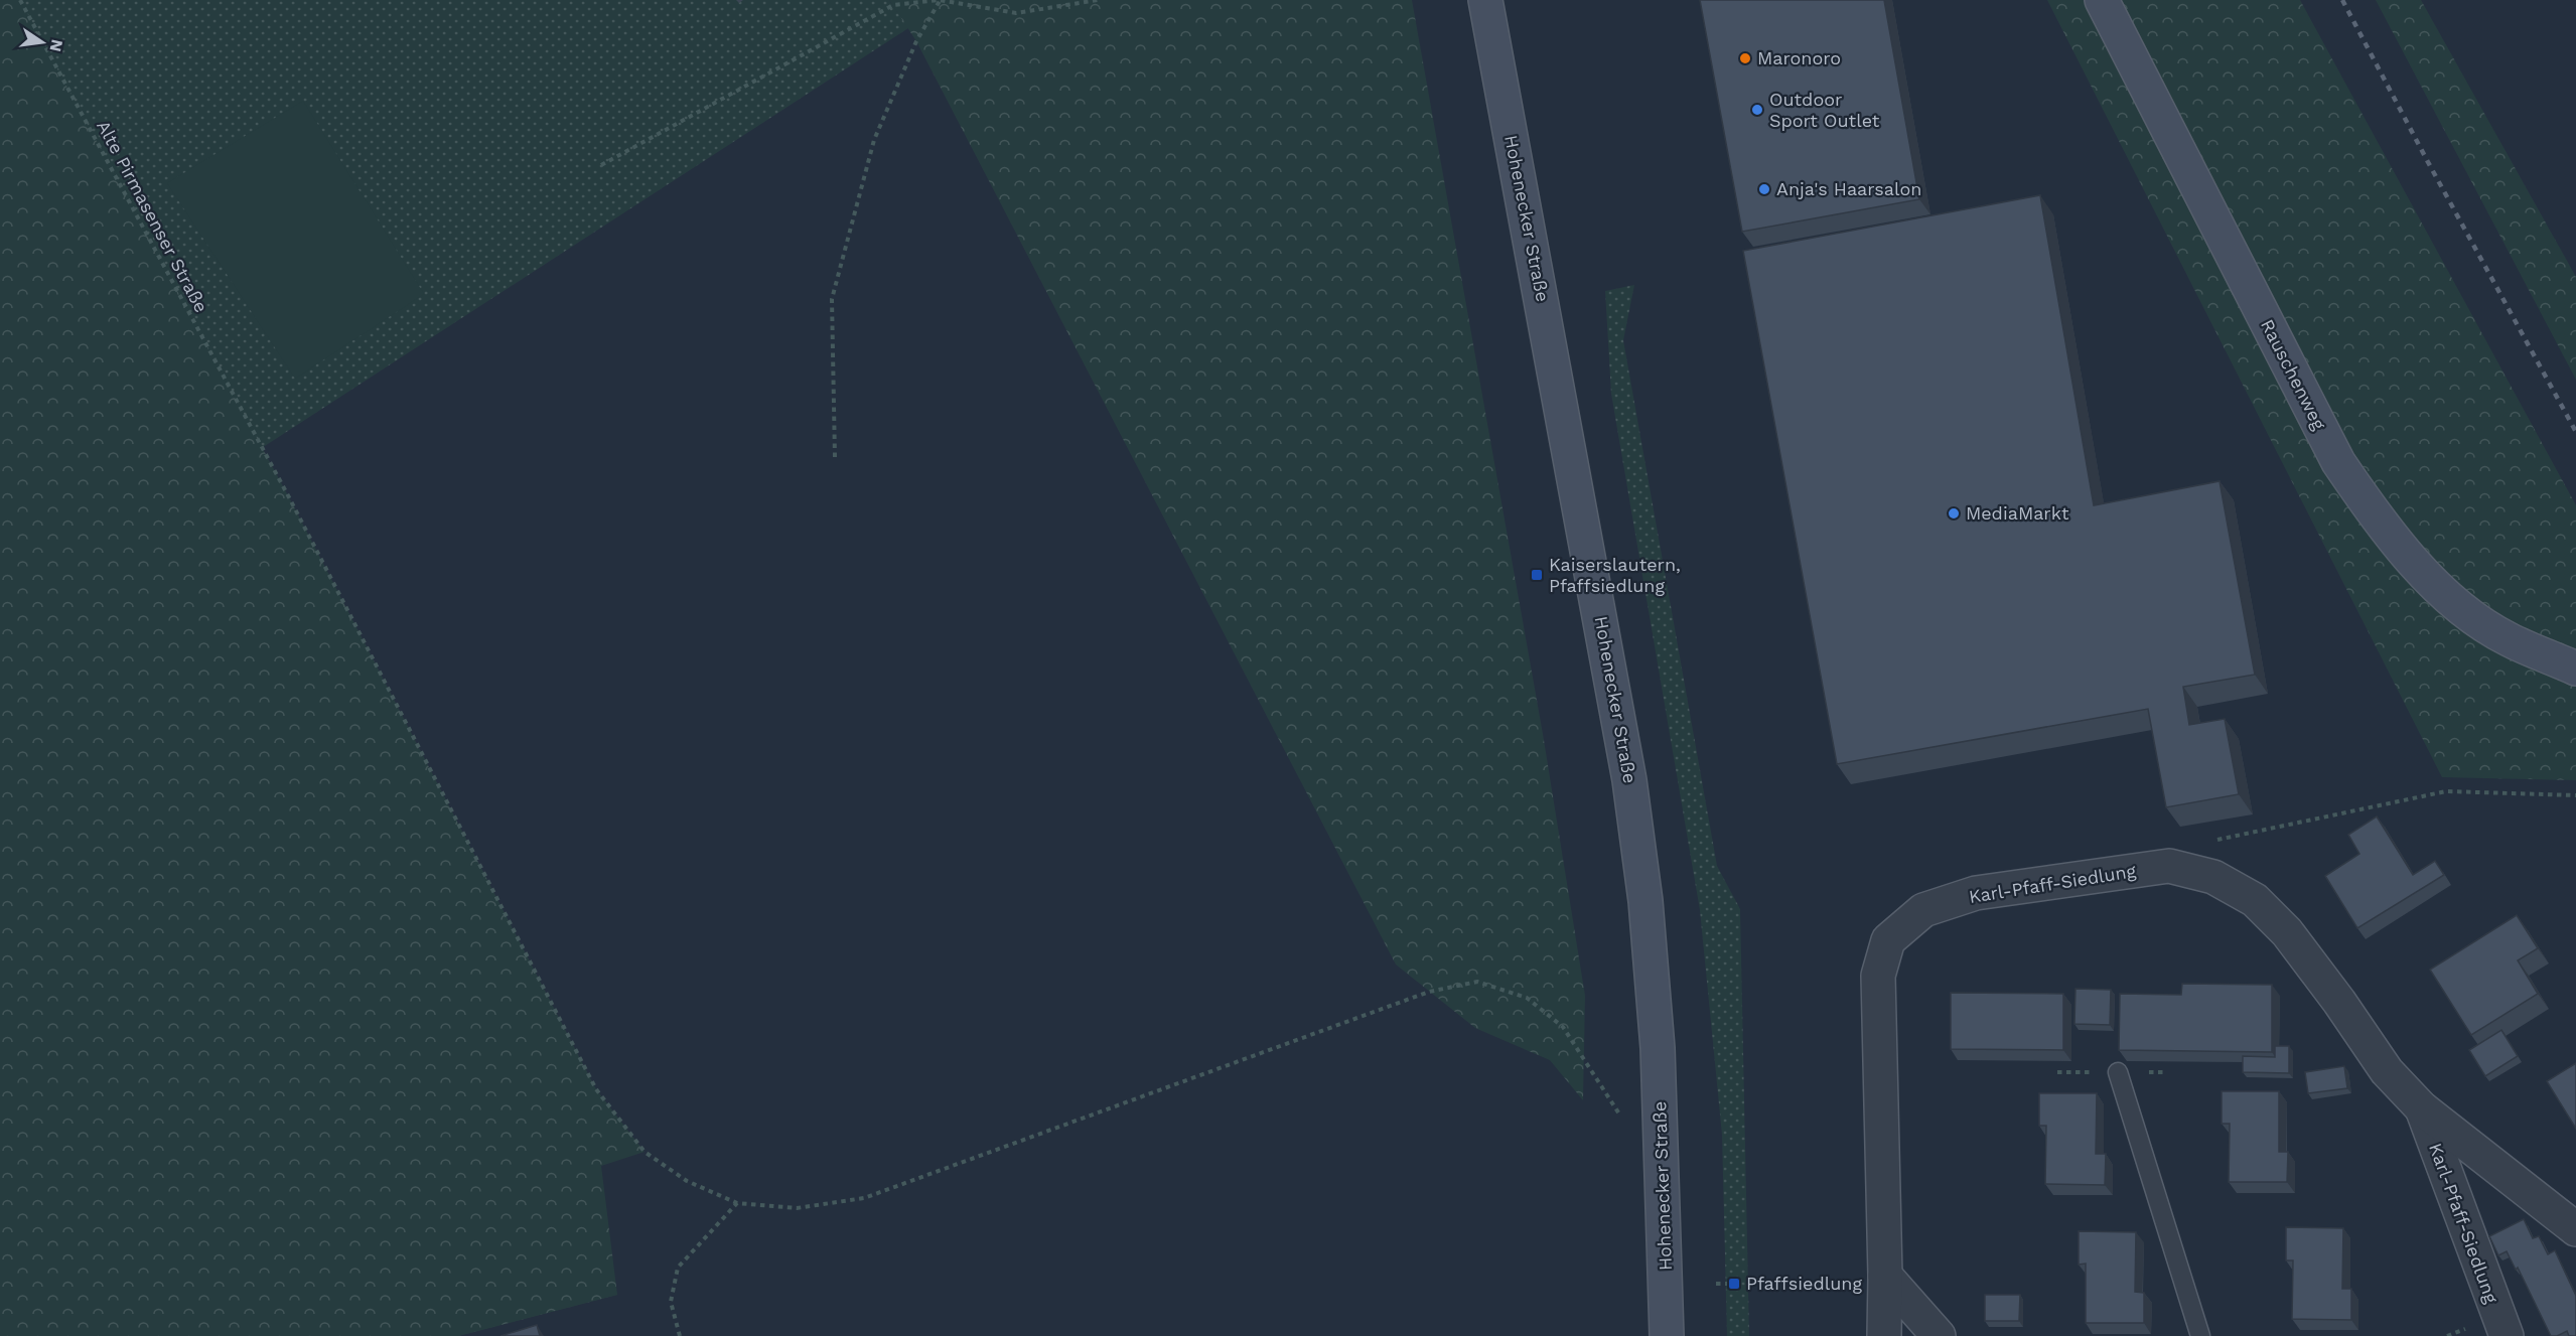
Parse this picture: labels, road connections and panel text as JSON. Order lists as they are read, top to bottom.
{
  "streets": {
    "main road": ["Hohenecker Straße", "Rauschenweg"],
    "street": ["Karl-Pfaff-Siedlung"],
    "path": ["Alte Pirmasenser Straße"]
  },
  "places": {
    "other": [
      "Maronoro",
      "Outdoor Sport Outlet",
      "Anja's Haarsalon",
      "MediaMarkt"
    ],
    "transit": ["Kaiserslautern, Pfaffsiedlung", "Pfaffsiedlung"]
  },
  "north": "right"
}
